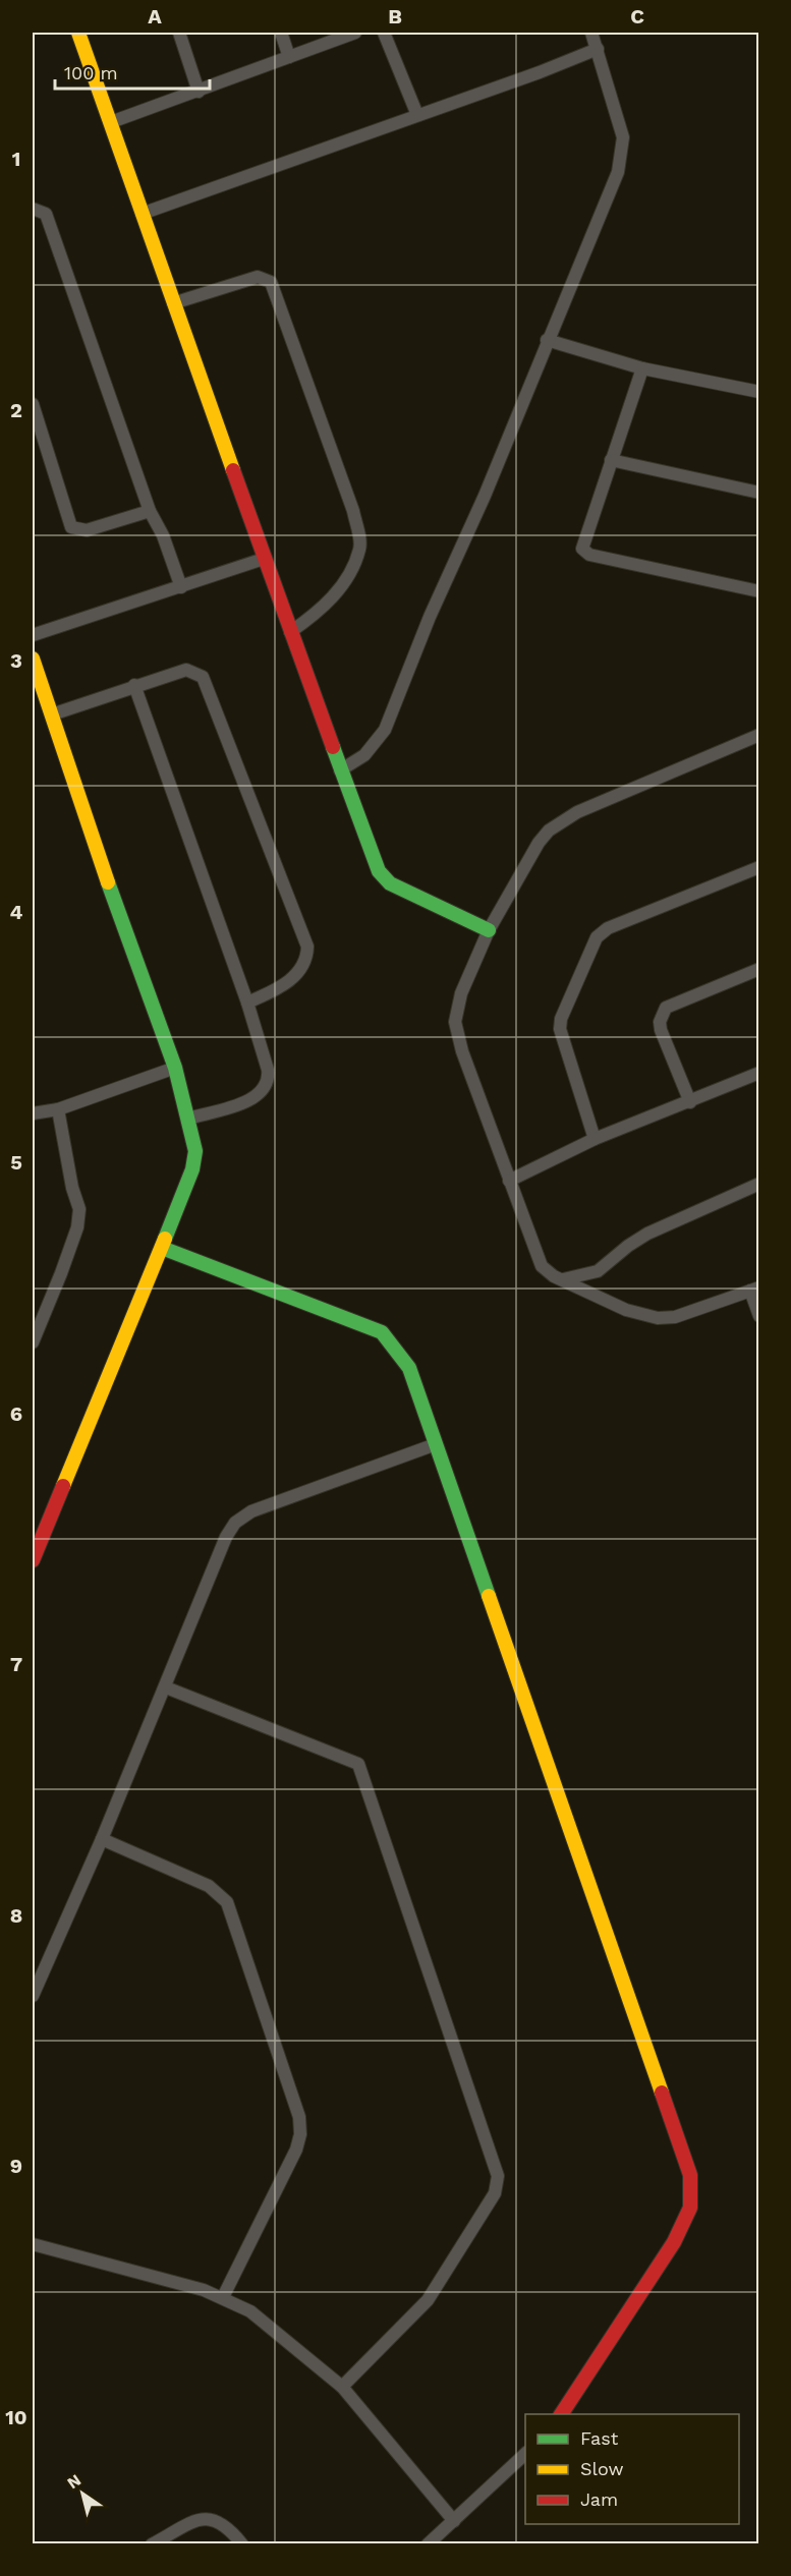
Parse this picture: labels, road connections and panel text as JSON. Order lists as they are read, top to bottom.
{
  "legend": ["Fast", "Slow", "Jam"],
  "scale_bar": "100 m",
  "north": "top left",
  "grid": {
    "columns": ["A", "B", "C"],
    "rows": [
      "1",
      "2",
      "3",
      "4",
      "5",
      "6",
      "7",
      "8",
      "9",
      "10"
    ]
  }
}
